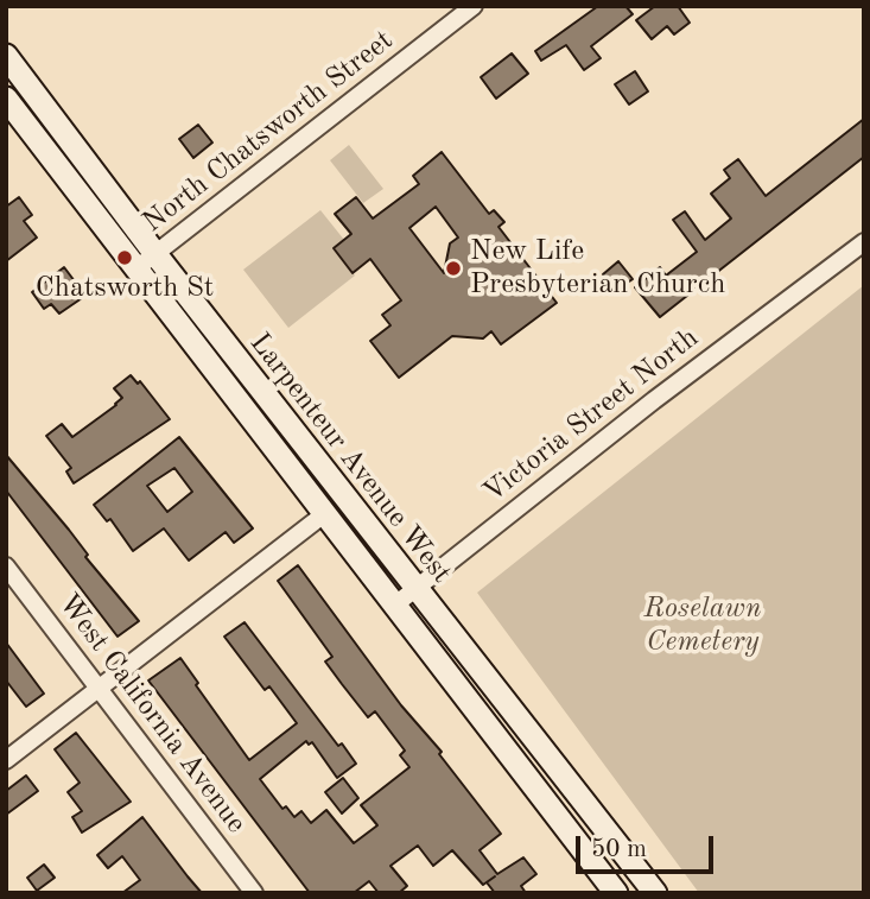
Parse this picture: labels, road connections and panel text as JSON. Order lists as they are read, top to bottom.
{
  "streets": {
    "main road": ["Larpenteur Avenue West"],
    "street": ["North Chatsworth Street", "Victoria Street North", "West California Avenue"]
  },
  "crossings": [
    ["North Chatsworth Street", "Larpenteur Avenue West"],
    ["Victoria Street North", "Larpenteur Avenue West"]
  ],
  "parks": ["Roselawn Cemetery"],
  "places": ["Chatsworth St", "New Life Presbyterian Church"],
  "scale_bar": "50 m"
}
